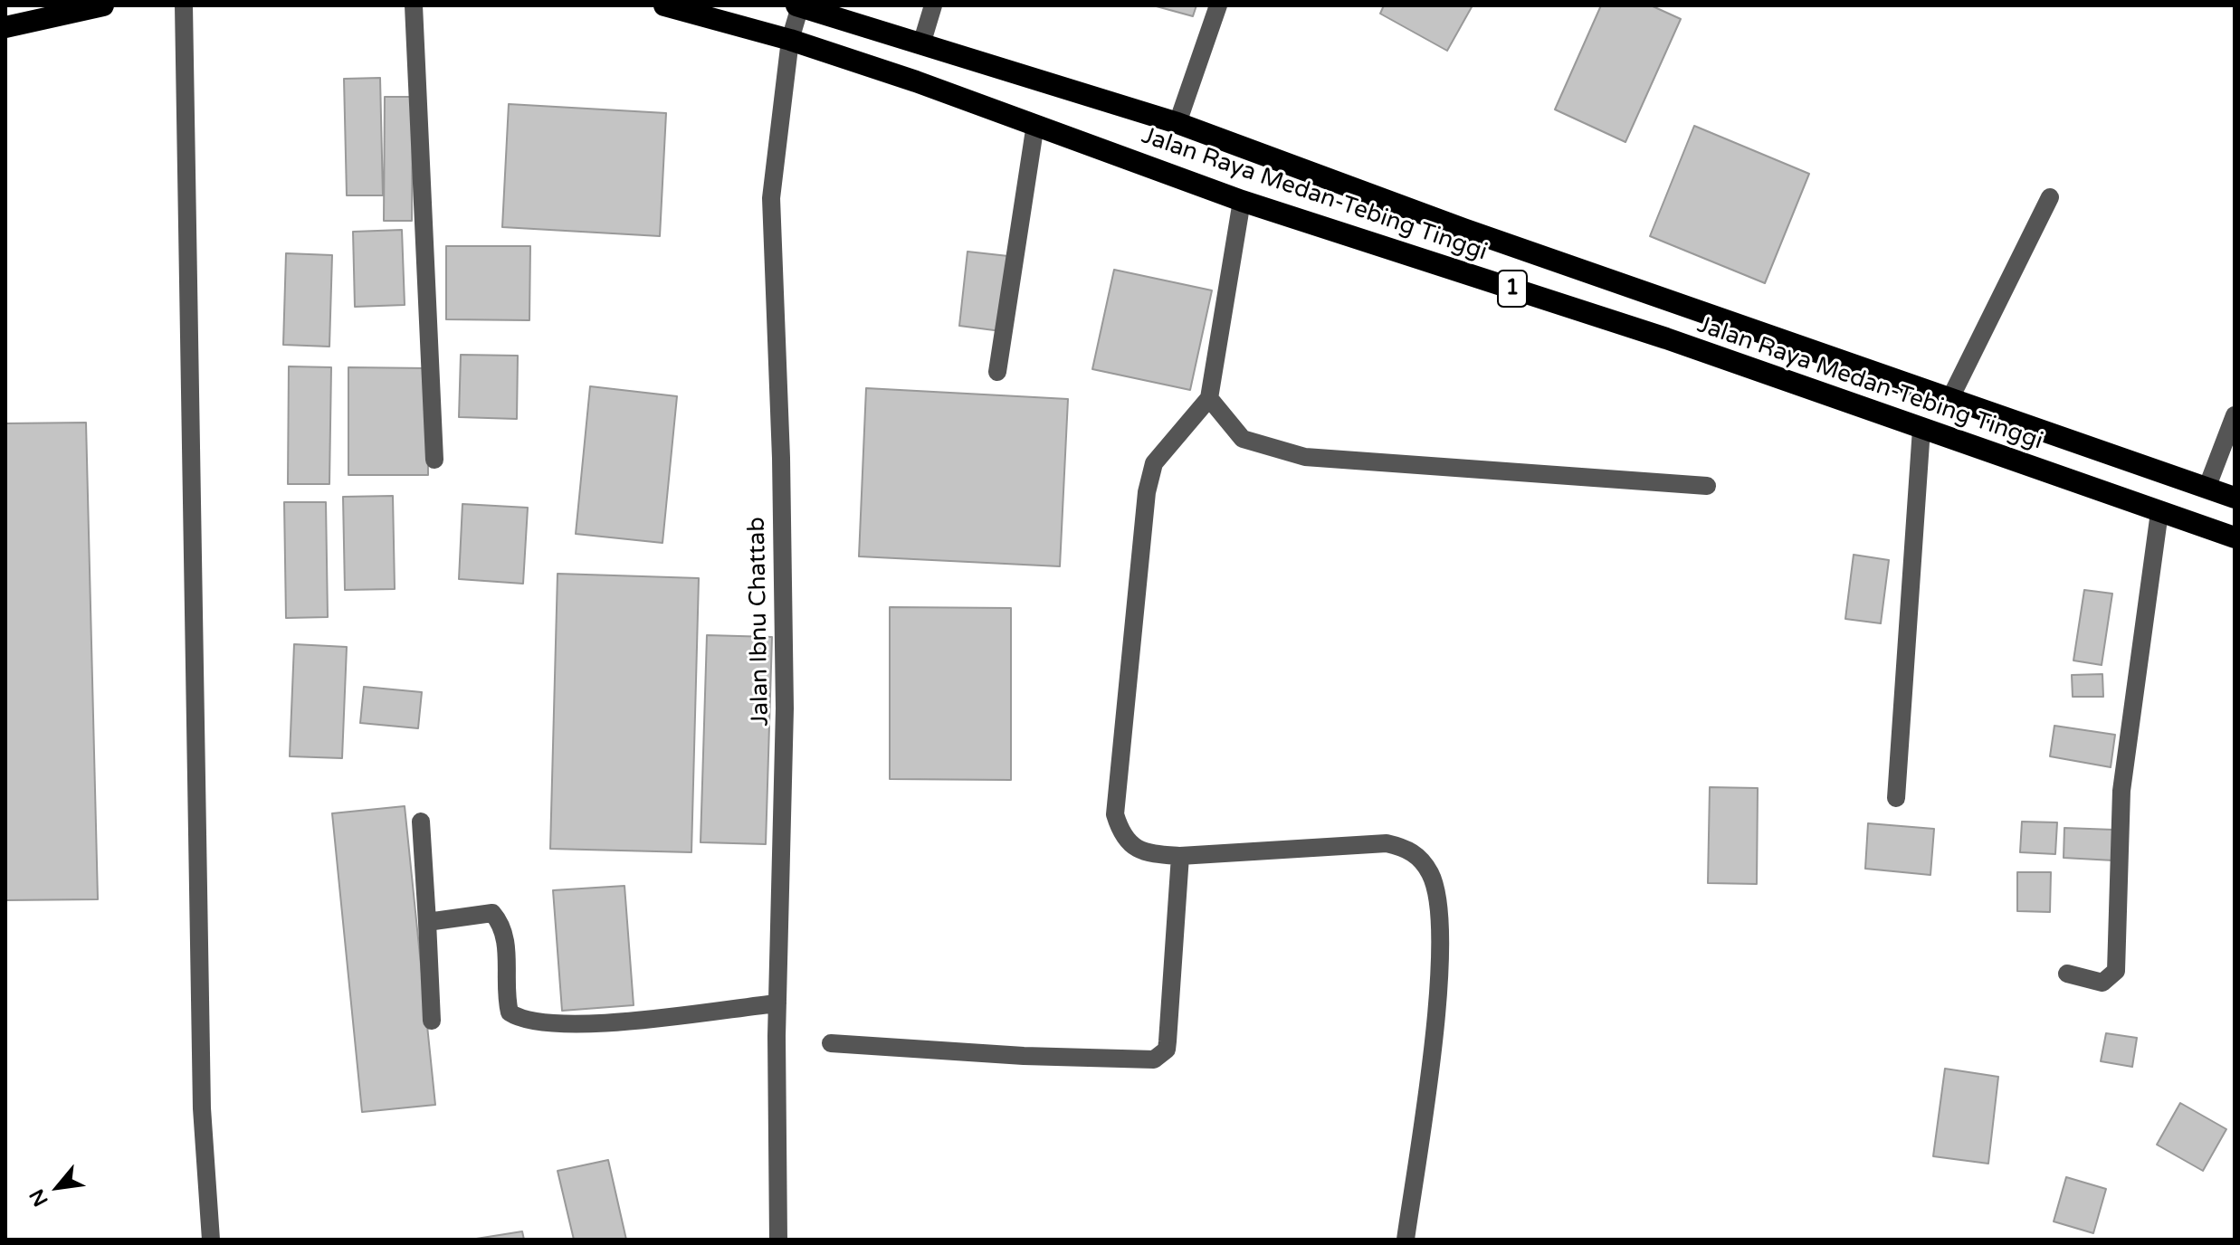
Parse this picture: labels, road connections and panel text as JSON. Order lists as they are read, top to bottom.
{
  "streets": {
    "highway": ["Jalan Raya Medan-Tebing Tinggi", "1"],
    "street": ["Jalan Ibnu Chattab"]
  },
  "crossings": [
    ["Jalan Raya Medan-Tebing Tinggi", "Jalan Ibnu Chattab"]
  ],
  "north": "bottom left"
}
